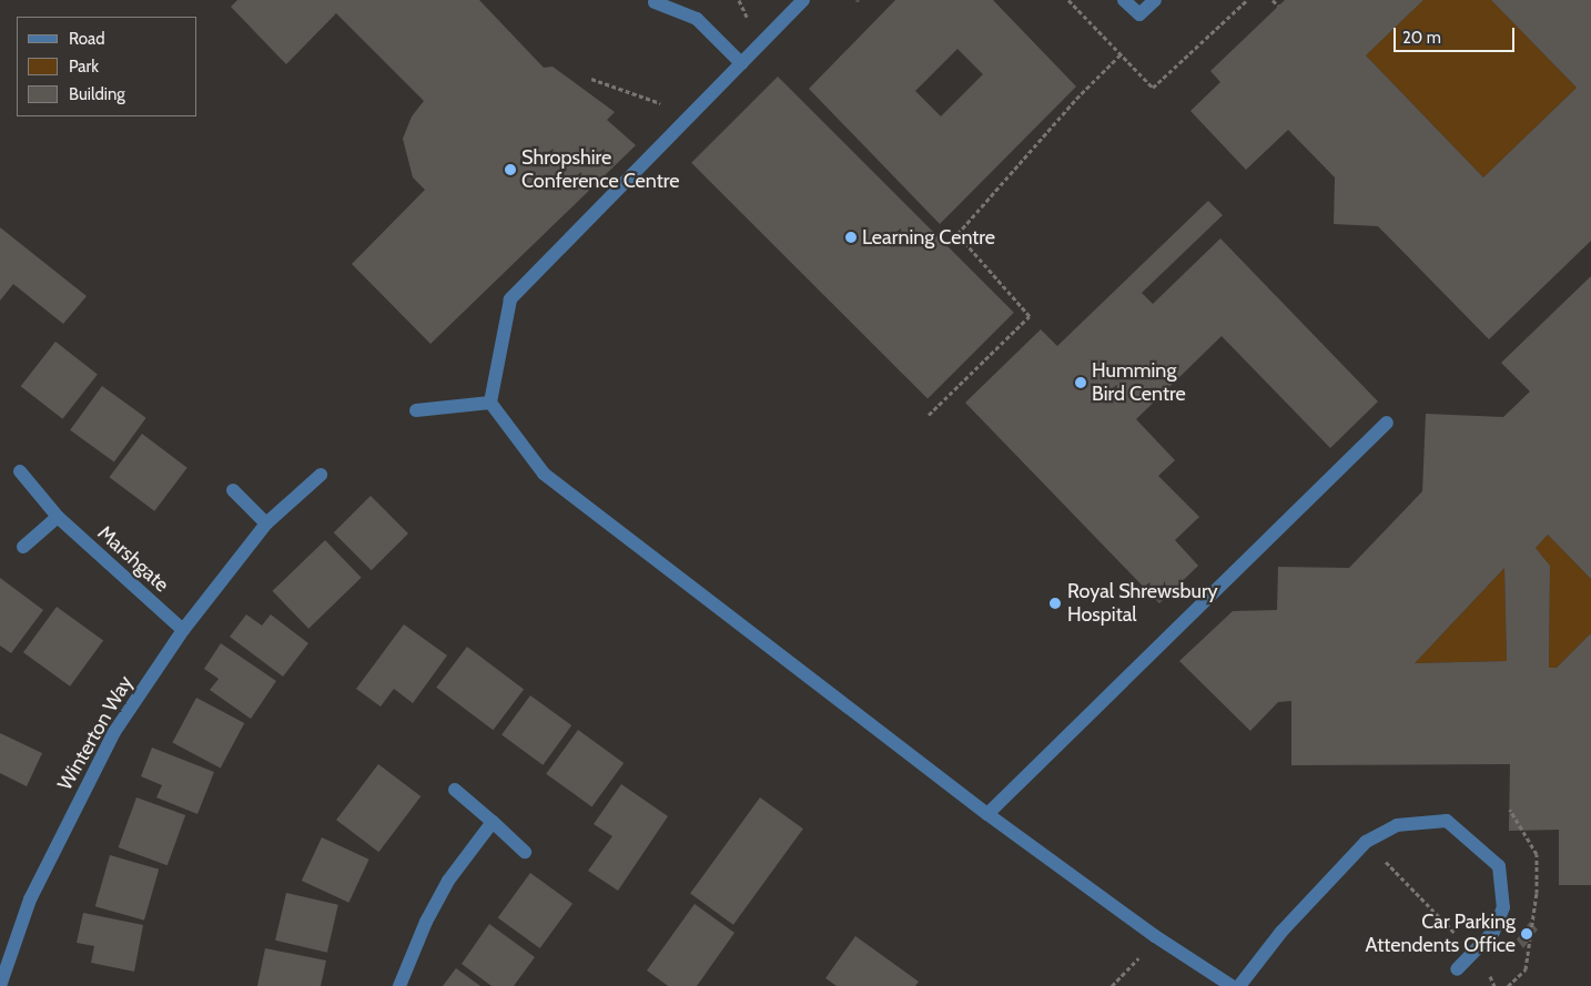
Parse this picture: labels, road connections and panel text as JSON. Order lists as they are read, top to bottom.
{
  "streets": {
    "street": ["Marshgate", "Winterton Way"]
  },
  "crossings": [
    ["Marshgate", "Winterton Way"]
  ],
  "places": [
    "Shropshire Conference Centre",
    "Learning Centre",
    "Humming Bird Centre",
    "Royal Shrewsbury Hospital",
    "Car Parking Attendents Office"
  ],
  "legend": ["Road", "Park", "Building"],
  "scale_bar": "20 m"
}
